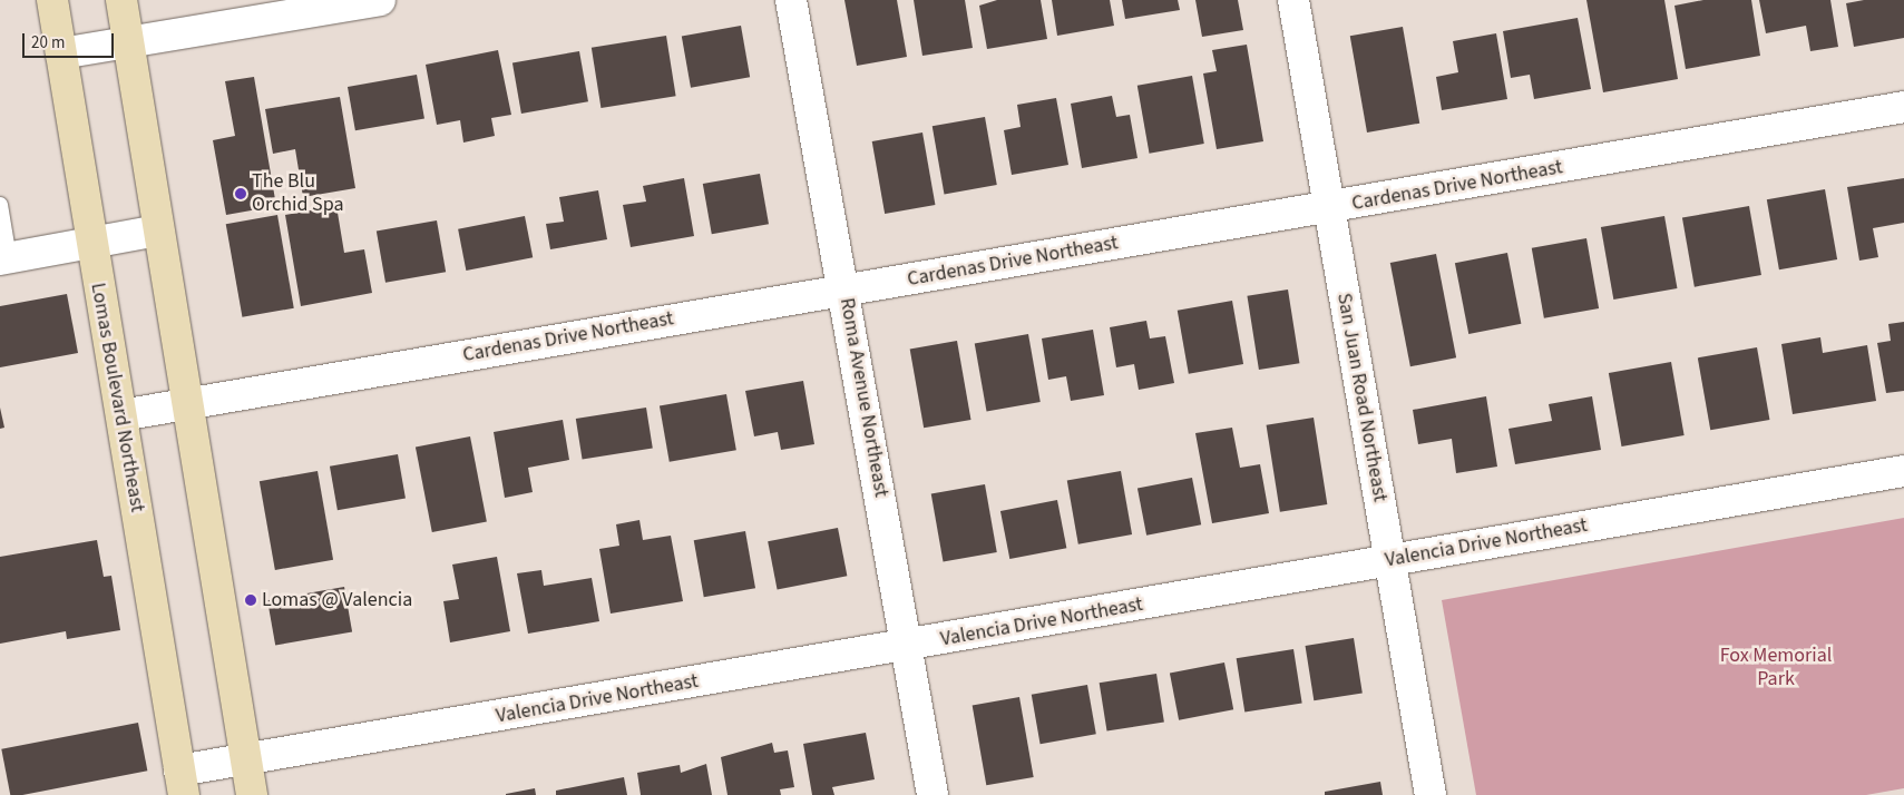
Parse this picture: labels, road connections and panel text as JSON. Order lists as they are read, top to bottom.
{
  "streets": {
    "main road": ["Lomas Boulevard Northeast"],
    "street": [
      "Cardenas Drive Northeast",
      "Roma Avenue Northeast",
      "San Juan Road Northeast",
      "Valencia Drive Northeast"
    ]
  },
  "crossings": [
    ["Cardenas Drive Northeast", "Lomas Boulevard Northeast"],
    ["Cardenas Drive Northeast", "Roma Avenue Northeast"],
    ["Cardenas Drive Northeast", "San Juan Road Northeast"],
    ["Lomas Boulevard Northeast", "Valencia Drive Northeast"],
    ["Roma Avenue Northeast", "Valencia Drive Northeast"],
    ["San Juan Road Northeast", "Valencia Drive Northeast"]
  ],
  "parks": ["Fox Memorial Park"],
  "places": ["The Blu Orchid Spa", "Lomas @ Valencia"],
  "scale_bar": "20 m"
}
